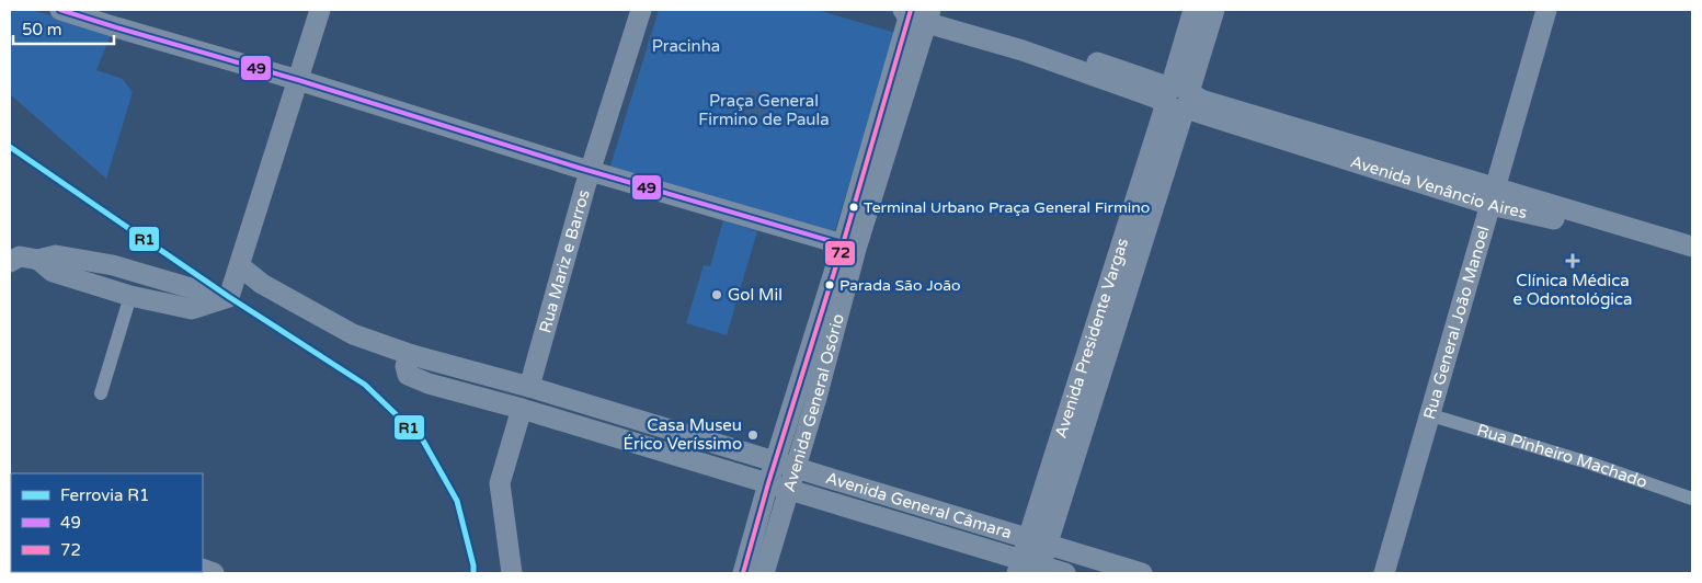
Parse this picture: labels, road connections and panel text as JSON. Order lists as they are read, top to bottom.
{
  "streets": {
    "main road": [
      "Avenida Venâncio Aires",
      "Rua Mariz e Barros",
      "Rua General João Manoel",
      "Avenida Presidente Vargas",
      "Avenida General Osório",
      "Avenida General Câmara"
    ],
    "street": ["Rua Pinheiro Machado"]
  },
  "crossings": [
    ["Avenida Venâncio Aires", "Rua General João Manoel"],
    ["Avenida Venâncio Aires", "Avenida Presidente Vargas"],
    ["Avenida Venâncio Aires", "Avenida General Osório"],
    ["Rua Mariz e Barros", "Avenida General Câmara"],
    ["Rua General João Manoel", "Rua Pinheiro Machado"],
    ["Avenida Presidente Vargas", "Avenida General Câmara"],
    ["Avenida General Osório", "Avenida General Câmara"]
  ],
  "parks": ["Pracinha", "Praça General Firmino de Paula"],
  "places": {
    "other": [
      "Terminal Urbano Praça General Firmino",
      "Parada São João",
      "Gol Mil",
      "Casa Museu Érico Veríssimo"
    ],
    "health": ["Clínica Médica e Odontológica"]
  },
  "lines": ["transit line 49", "transit line 72", "rail line R1"],
  "legend": ["Ferrovia R1", "49", "72"],
  "scale_bar": "50 m"
}
